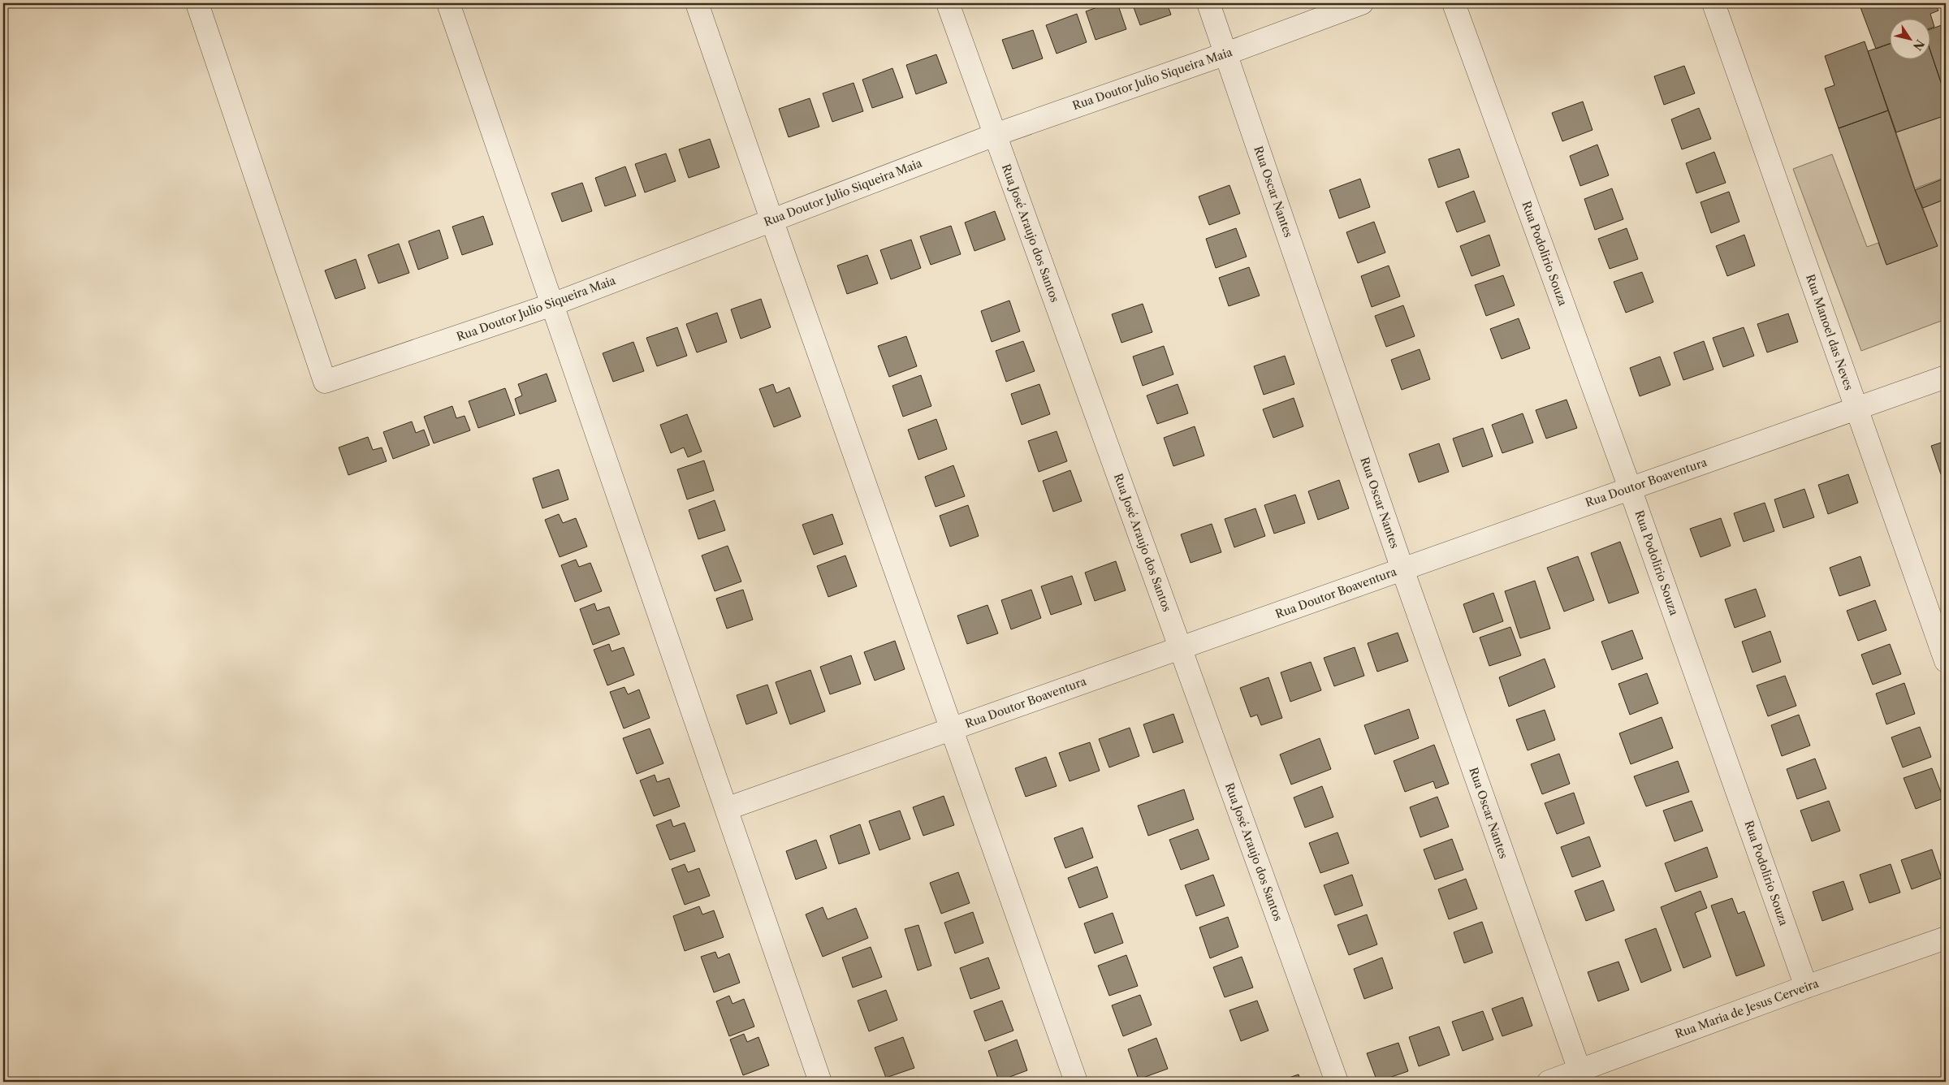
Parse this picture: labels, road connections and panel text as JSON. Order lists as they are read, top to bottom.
{
  "streets": {
    "street": [
      "Rua Doutor Julio Siqueira Maia",
      "Rua Oscar Nantes",
      "Rua José Araujo dos Santos",
      "Rua Podolirio Souza",
      "Rua Manoel das Neves",
      "Rua Doutor Boaventura",
      "Rua Maria de Jesus Cerveira"
    ]
  },
  "crossings": [
    ["Rua Doutor Julio Siqueira Maia", "Rua Oscar Nantes"],
    ["Rua Doutor Julio Siqueira Maia", "Rua José Araujo dos Santos"],
    ["Rua Oscar Nantes", "Rua Doutor Boaventura"],
    ["Rua Oscar Nantes", "Rua Maria de Jesus Cerveira"],
    ["Rua José Araujo dos Santos", "Rua Doutor Boaventura"],
    ["Rua Podolirio Souza", "Rua Doutor Boaventura"],
    ["Rua Podolirio Souza", "Rua Maria de Jesus Cerveira"],
    ["Rua Manoel das Neves", "Rua Doutor Boaventura"]
  ],
  "north": "bottom right"
}
